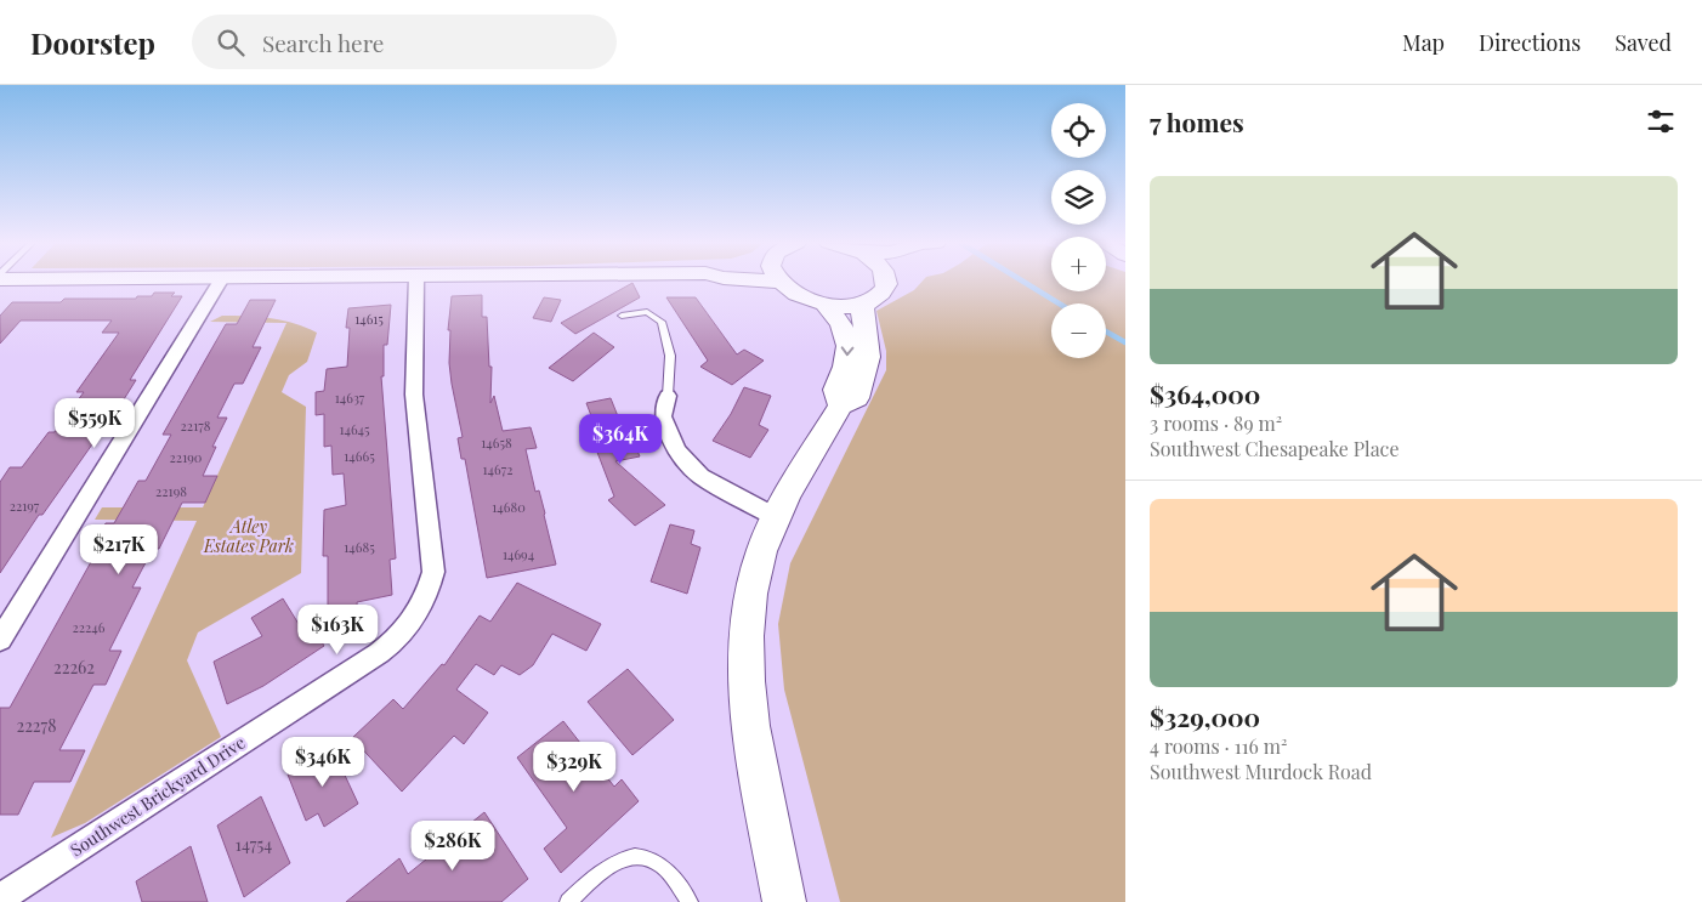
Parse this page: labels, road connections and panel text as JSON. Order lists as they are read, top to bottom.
{
  "streets": {
    "street": ["Southwest Brickyard Drive"]
  },
  "parks": ["Atley Estates Park"],
  "house_numbers": [
    "14615",
    "14637",
    "22178",
    "14645",
    "14658",
    "14665",
    "22190",
    "14672",
    "22198",
    "22197",
    "14680",
    "14685",
    "14694",
    "22246",
    "22262",
    "22278",
    "14754"
  ],
  "page": {
    "header": "Doorstep",
    "search": "Search here",
    "nav": ["Map", "Directions", "Saved"],
    "heading": "7 homes",
    "map_buttons": ["+", "−"],
    "list": [
      {
        "name": "$364,000",
        "note": "3 rooms · 89 m² · Southwest Chesapeake Place"
      },
      {
        "name": "$329,000",
        "note": "4 rooms · 116 m² · Southwest Murdock Road"
      }
    ],
    "price": [
      "$559K",
      "$364K",
      "$217K",
      "$163K",
      "$346K",
      "$329K",
      "$286K"
    ]
  }
}
